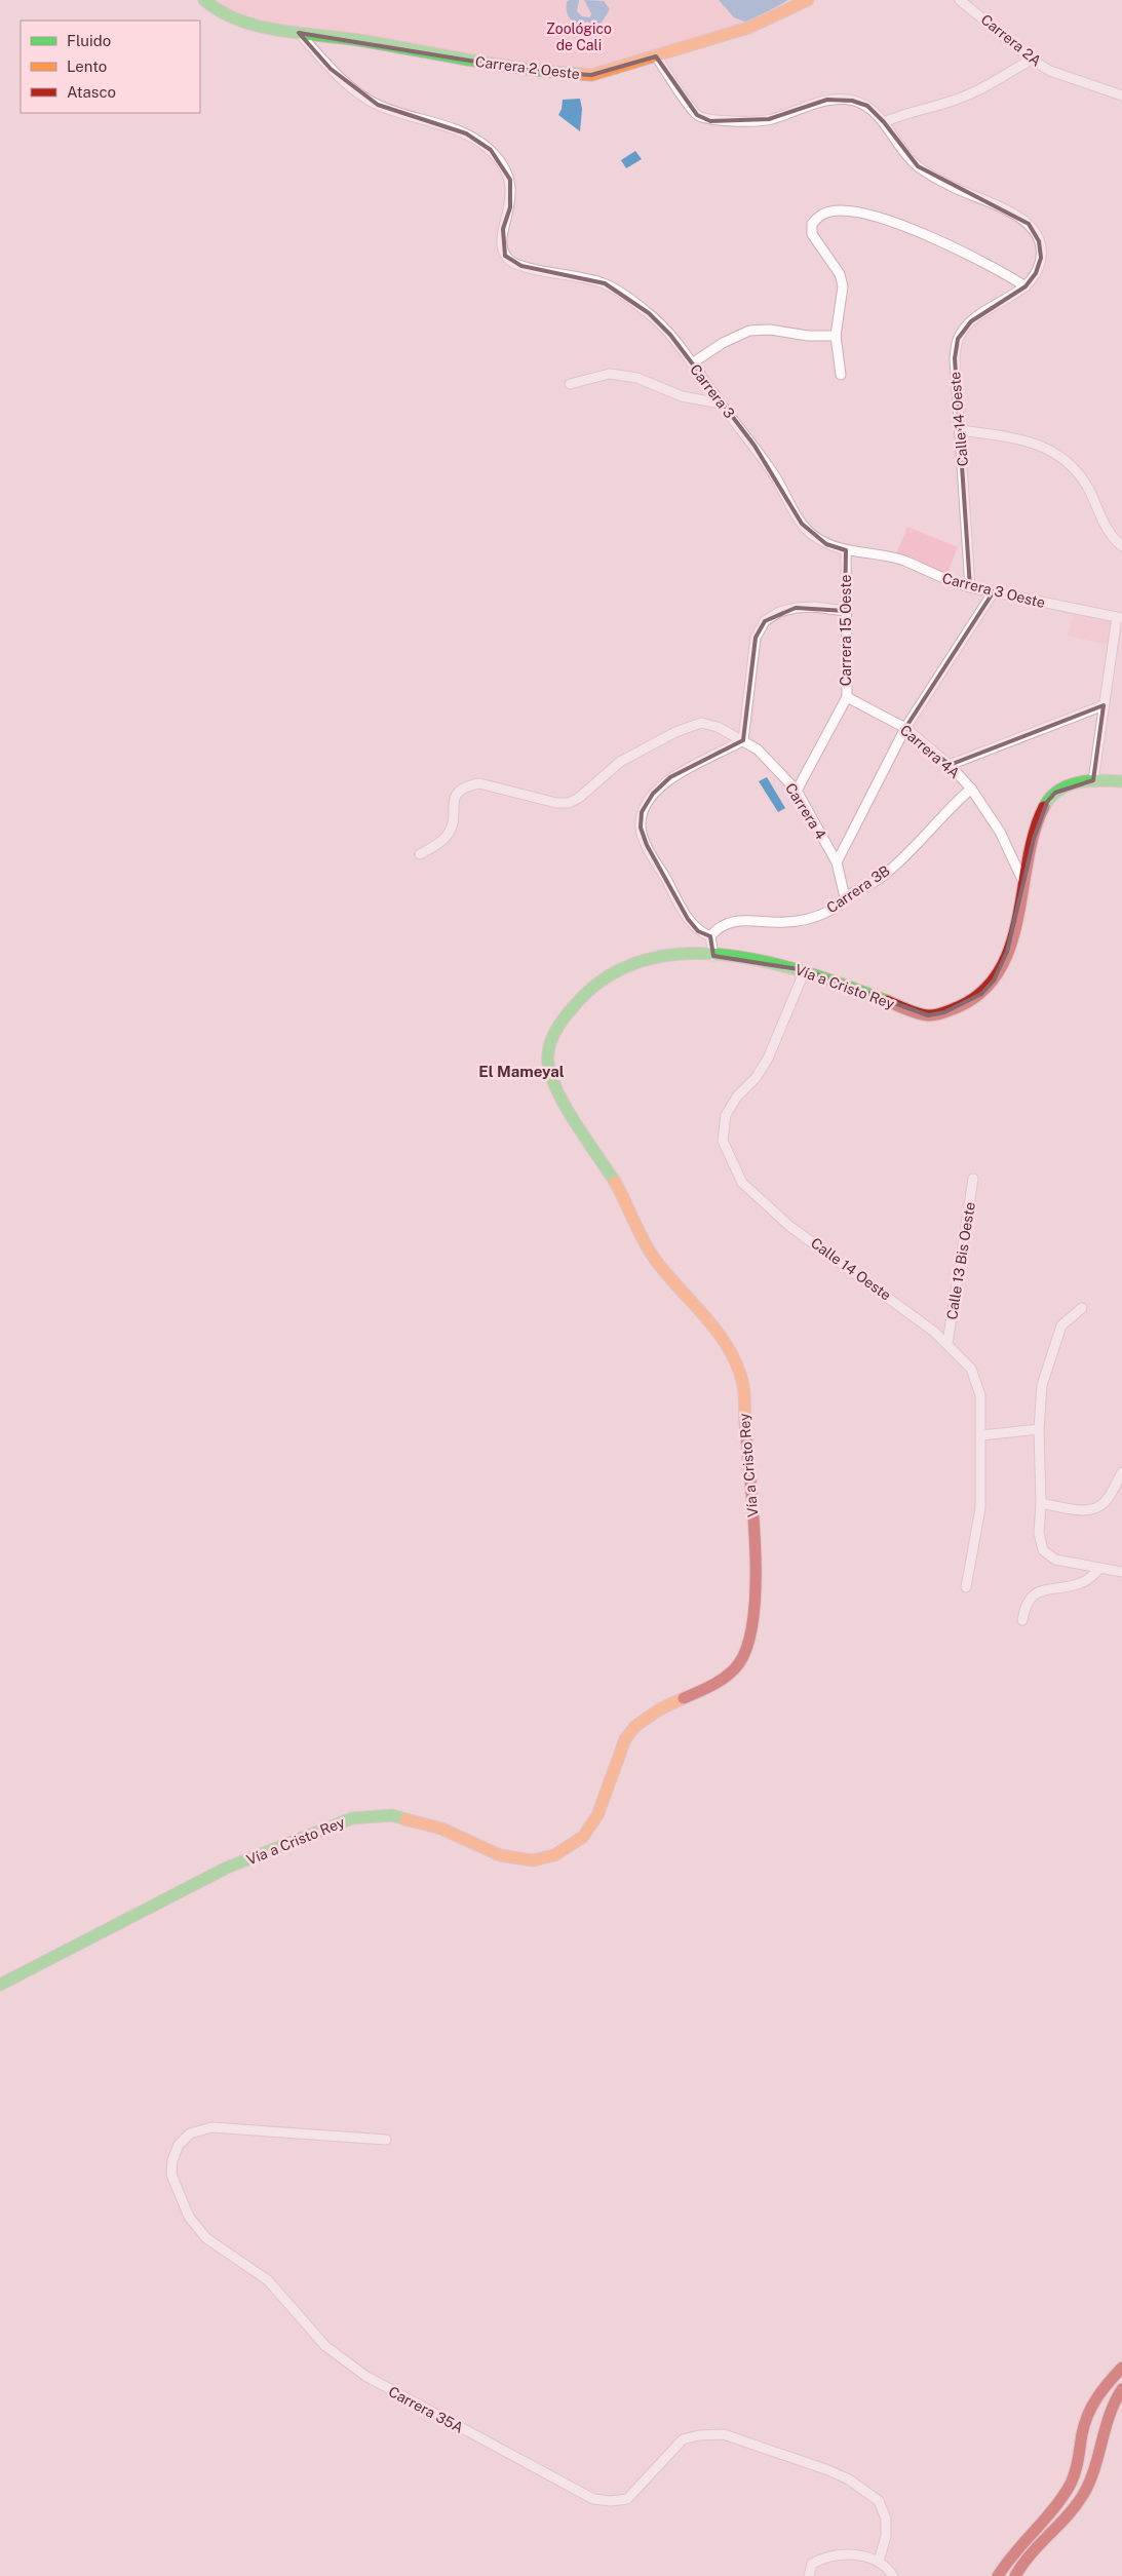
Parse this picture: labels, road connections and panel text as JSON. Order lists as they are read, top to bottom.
{
  "streets": {
    "street": [
      "Carrera 2A",
      "Carrera 2 Oeste",
      "Carrera 3",
      "Calle 14 Oeste",
      "Carrera 3 Oeste",
      "Carrera 15 Oeste",
      "Carrera 4A",
      "Carrera 4",
      "Carrera 3B",
      "Vía a Cristo Rey",
      "Calle 13 Bis Oeste",
      "Carrera 35A"
    ]
  },
  "crossings": [
    ["Carrera 2 Oeste", "Carrera 3"],
    ["Carrera 3", "Carrera 3 Oeste"],
    ["Calle 14 Oeste", "Carrera 3 Oeste"],
    ["Calle 14 Oeste", "Vía a Cristo Rey"],
    ["Calle 14 Oeste", "Calle 13 Bis Oeste"],
    ["Carrera 3 Oeste", "Carrera 15 Oeste"],
    ["Carrera 15 Oeste", "Carrera 4A"],
    ["Carrera 15 Oeste", "Carrera 4"],
    ["Carrera 4A", "Carrera 3B"],
    ["Carrera 4A", "Vía a Cristo Rey"],
    ["Carrera 4", "Carrera 3B"]
  ],
  "districts": ["El Mameyal"],
  "parks": ["Zoológico de Cali"],
  "legend": ["Fluido", "Lento", "Atasco"]
}
